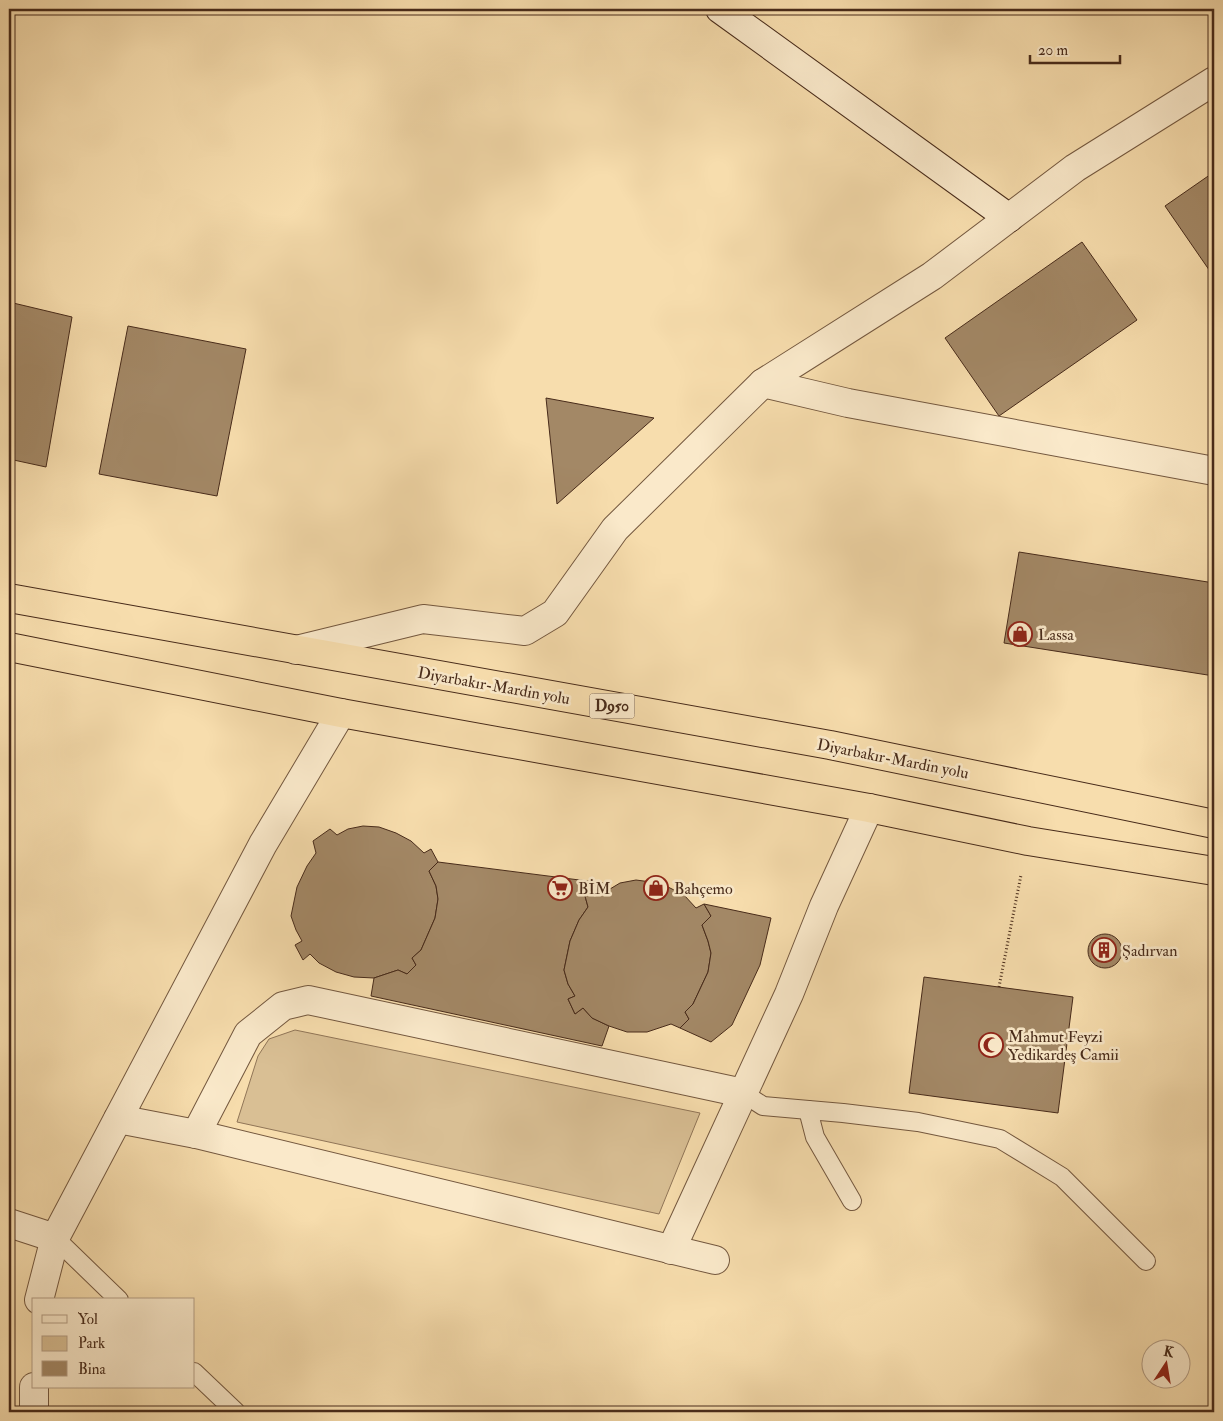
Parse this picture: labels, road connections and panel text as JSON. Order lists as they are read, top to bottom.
{
  "streets": {
    "highway": ["Diyarbakır-Mardin yolu", "D950"]
  },
  "places": {
    "shop": ["Lassa", "Bahçemo"],
    "supermarket": ["BİM"],
    "building": ["Şadırvan"],
    "mosque": ["Mahmut Feyzi Yedikardeş Camii"]
  },
  "legend": ["Yol", "Park", "Bina"],
  "scale_bar": "20 m",
  "north": "top"
}
